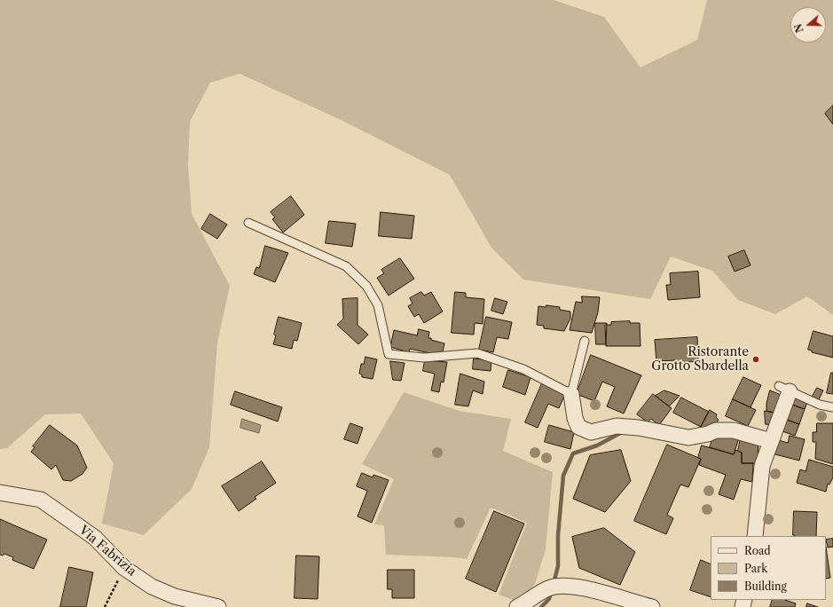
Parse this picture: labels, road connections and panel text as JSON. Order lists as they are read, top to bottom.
{
  "streets": {
    "street": ["Via Fabrizia"]
  },
  "places": ["Ristorante Grotto Sbardella"],
  "legend": ["Road", "Park", "Building"],
  "north": "left"
}
